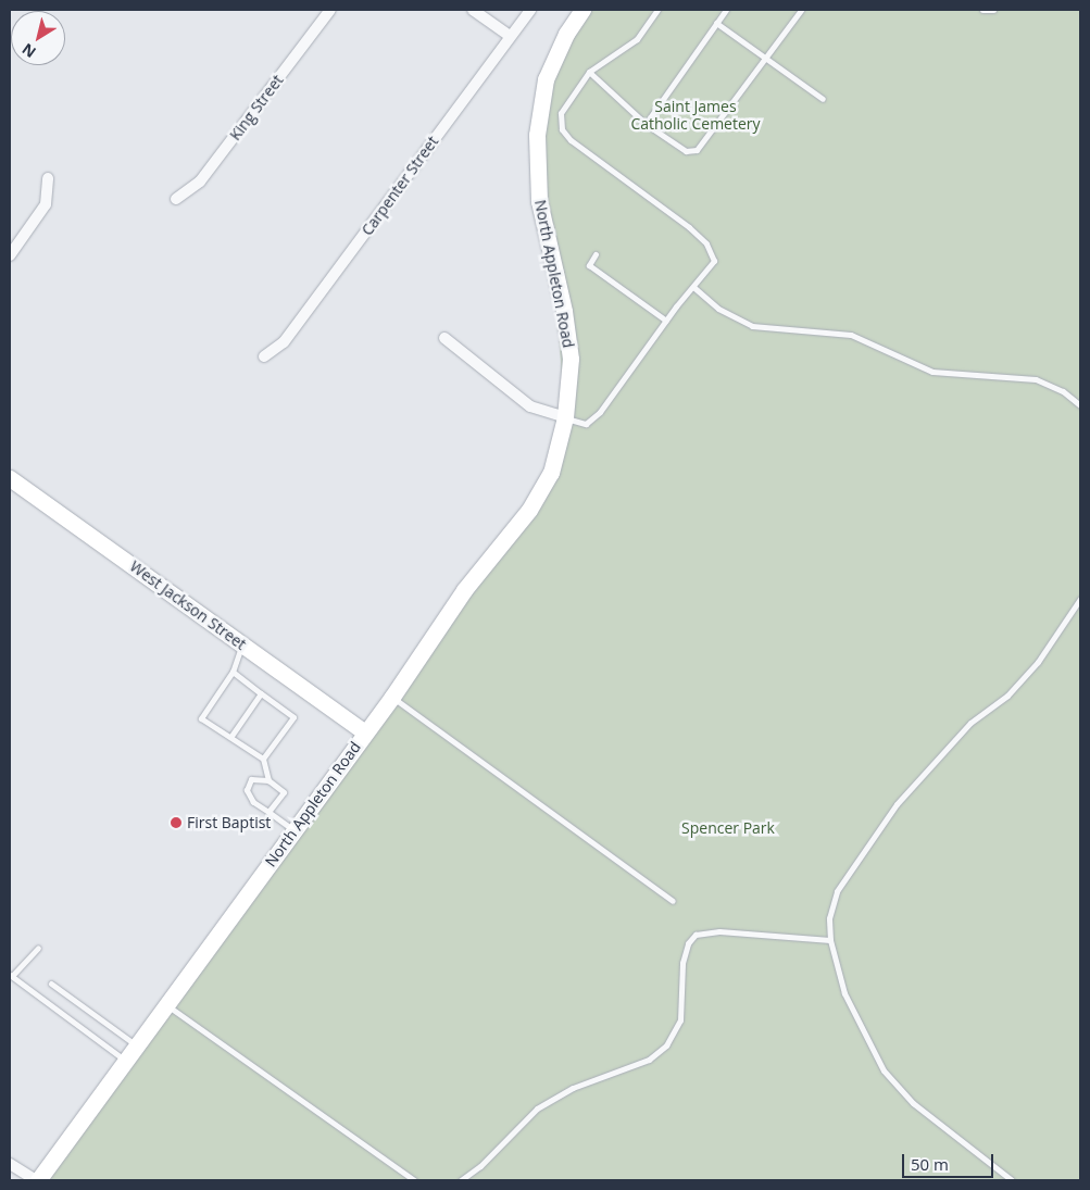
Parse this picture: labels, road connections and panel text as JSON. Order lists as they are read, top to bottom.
{
  "streets": {
    "main road": ["North Appleton Road", "West Jackson Street"],
    "street": ["King Street", "Carpenter Street"]
  },
  "crossings": [
    ["North Appleton Road", "West Jackson Street"]
  ],
  "parks": ["Saint James Catholic Cemetery", "Spencer Park"],
  "places": ["First Baptist"],
  "scale_bar": "50 m",
  "north": "bottom left"
}
